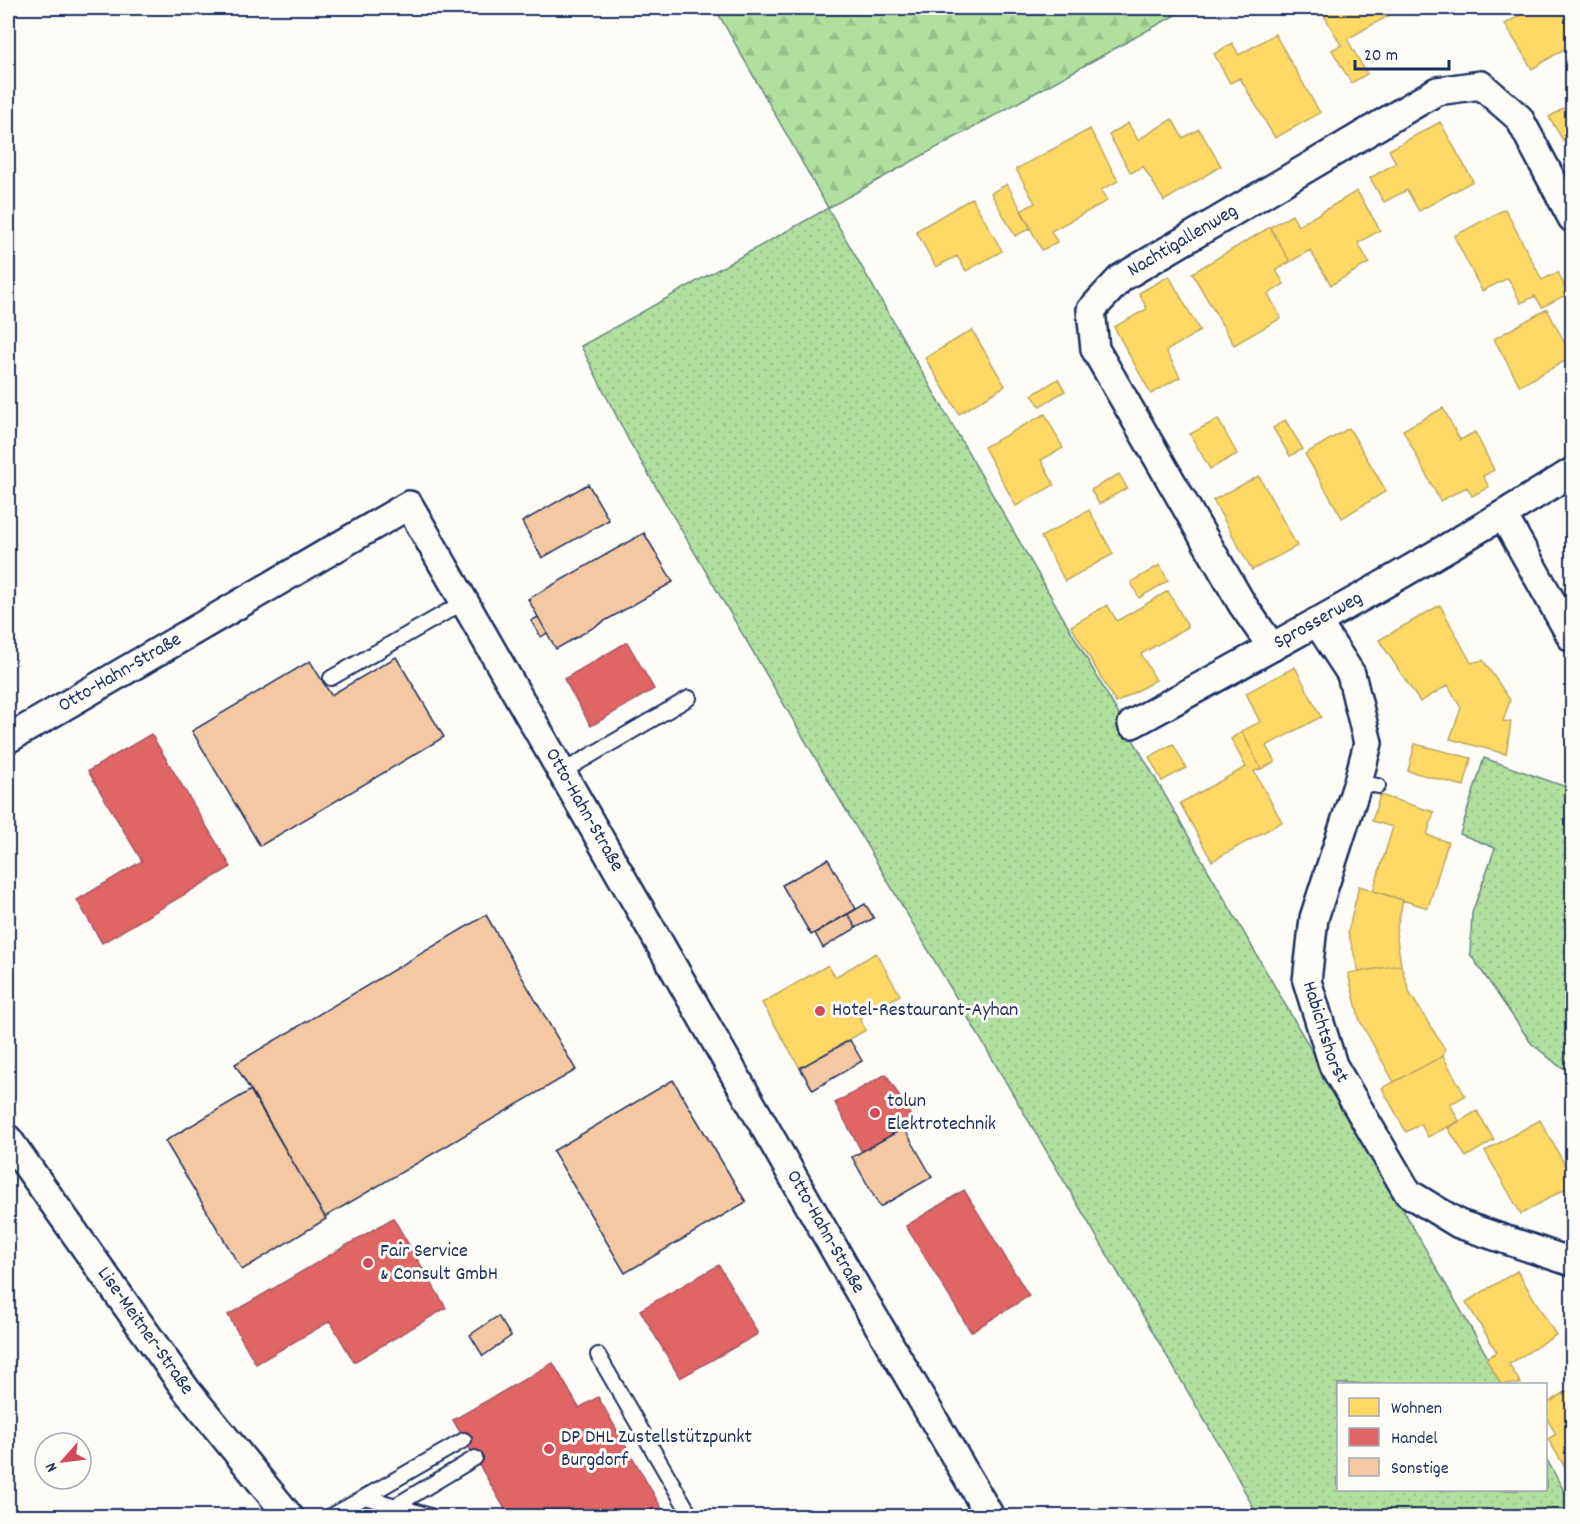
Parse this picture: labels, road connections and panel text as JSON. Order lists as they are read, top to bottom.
{
  "streets": {
    "street": [
      "Nachtigallenweg",
      "Sprosserweg",
      "Otto-Hahn-Straße",
      "Habichtshorst",
      "Lise-Meitner-Straße"
    ]
  },
  "crossings": [
    ["Nachtigallenweg", "Sprosserweg"],
    ["Sprosserweg", "Habichtshorst"]
  ],
  "places": [
    "Hotel-Restaurant-Ayhan",
    "tolun Elektrotechnik",
    "Fair Service & Consult GmbH",
    "DP DHL Zustellstützpunkt Burgdorf"
  ],
  "legend": ["Wohnen", "Handel", "Sonstige"],
  "scale_bar": "20 m",
  "north": "bottom left"
}
